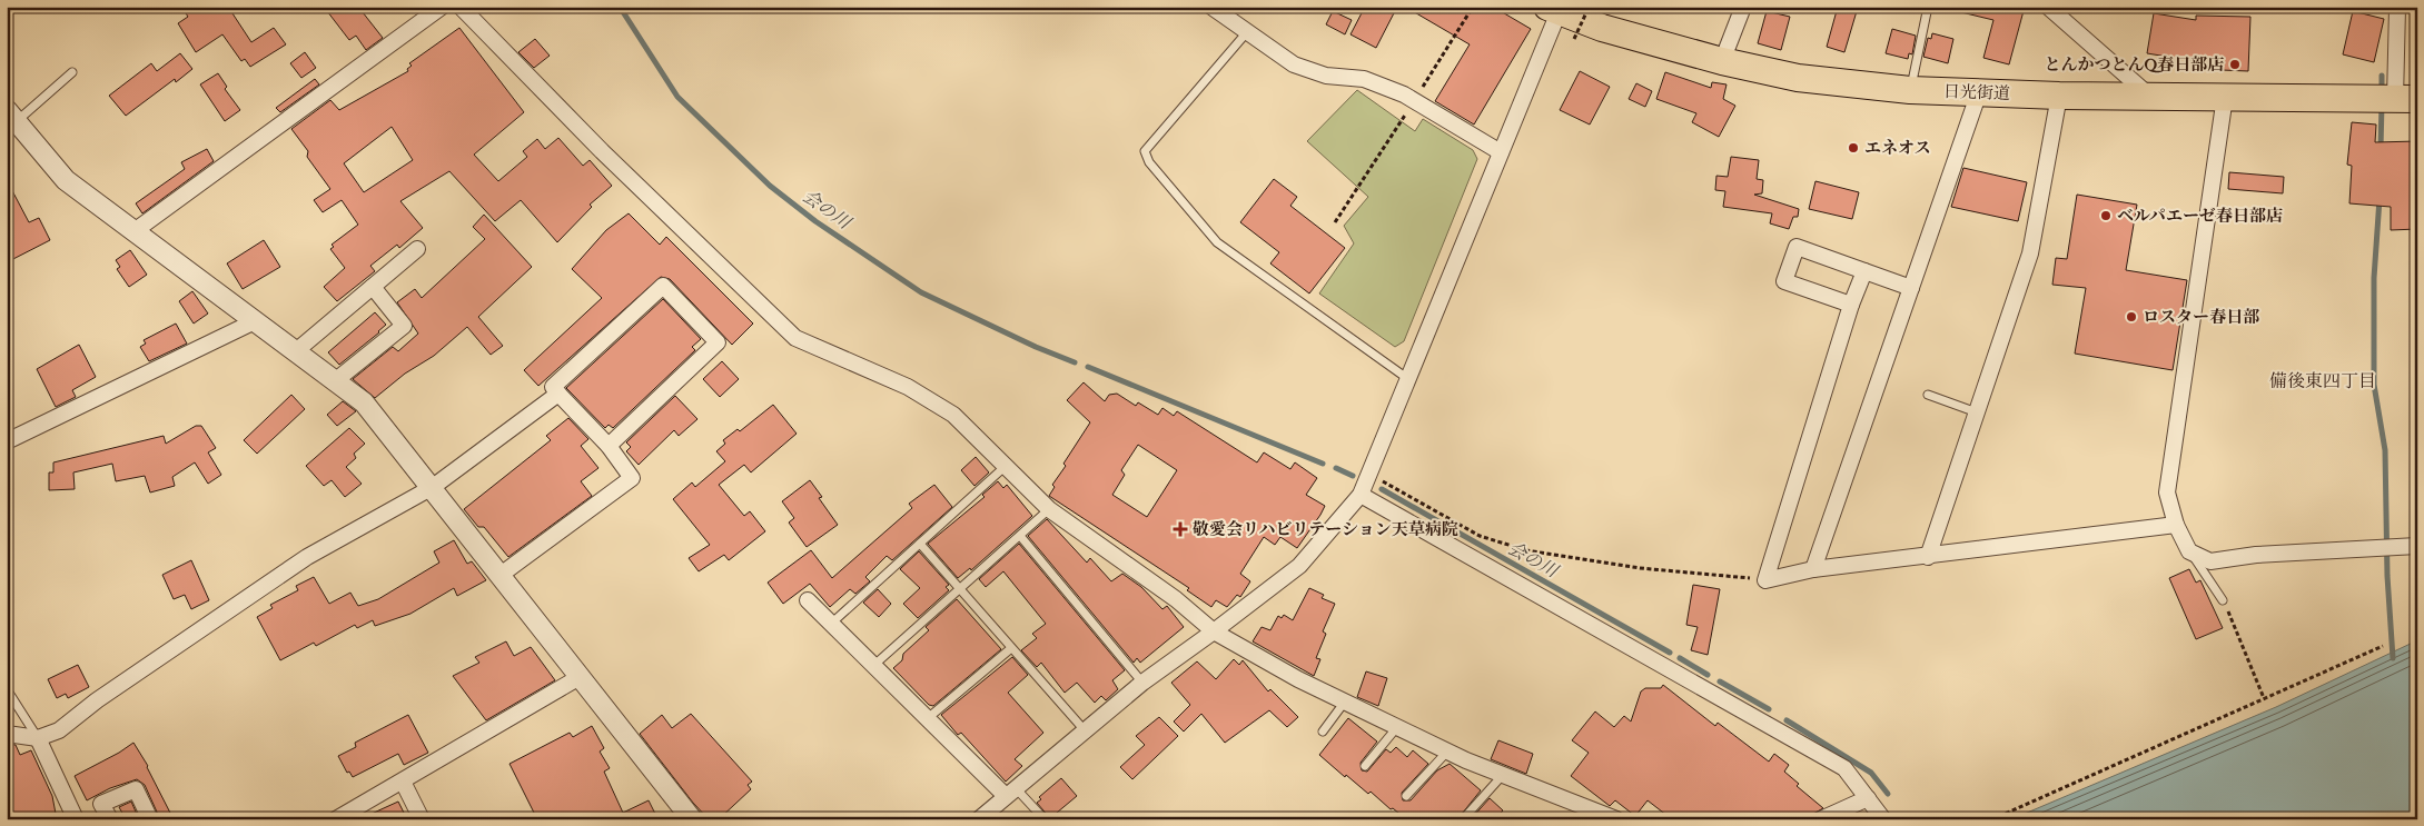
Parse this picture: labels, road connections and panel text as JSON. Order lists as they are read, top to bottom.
{
  "streets": {
    "highway": ["日光街道"]
  },
  "districts": ["備後東四丁目"],
  "water": ["会の川"],
  "places": {
    "other": [
      "とんかつとんQ春日部店",
      "エネオス",
      "ベルパエーゼ春日部店",
      "ロスター春日部"
    ],
    "health": ["敬愛会リハビリテーション天草病院"]
  }
}
